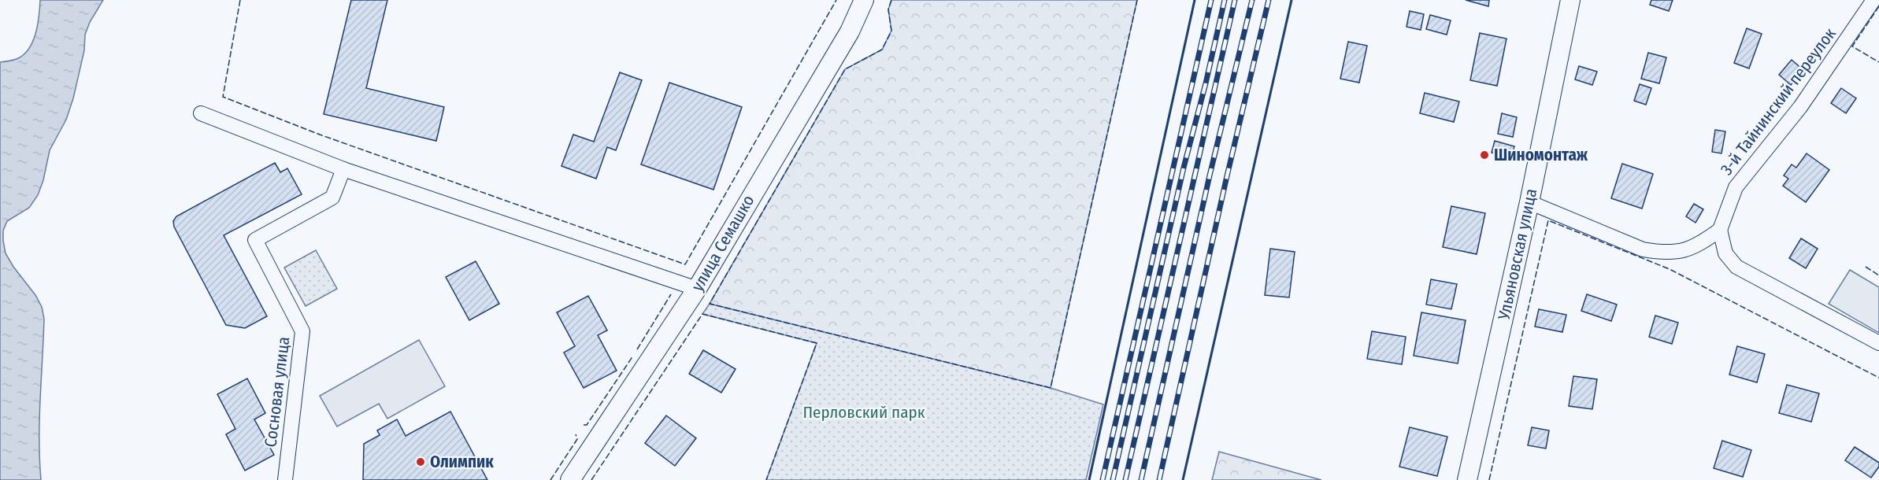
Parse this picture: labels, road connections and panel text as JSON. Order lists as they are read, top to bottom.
{
  "streets": {
    "main road": ["улица Семашко", "Ульяновская улица"],
    "street": ["3-й Тайнинский переулок", "Сосновая улица"]
  },
  "parks": ["Перловский парк"],
  "places": ["Шиномонтаж", "Олимпик"]
}
